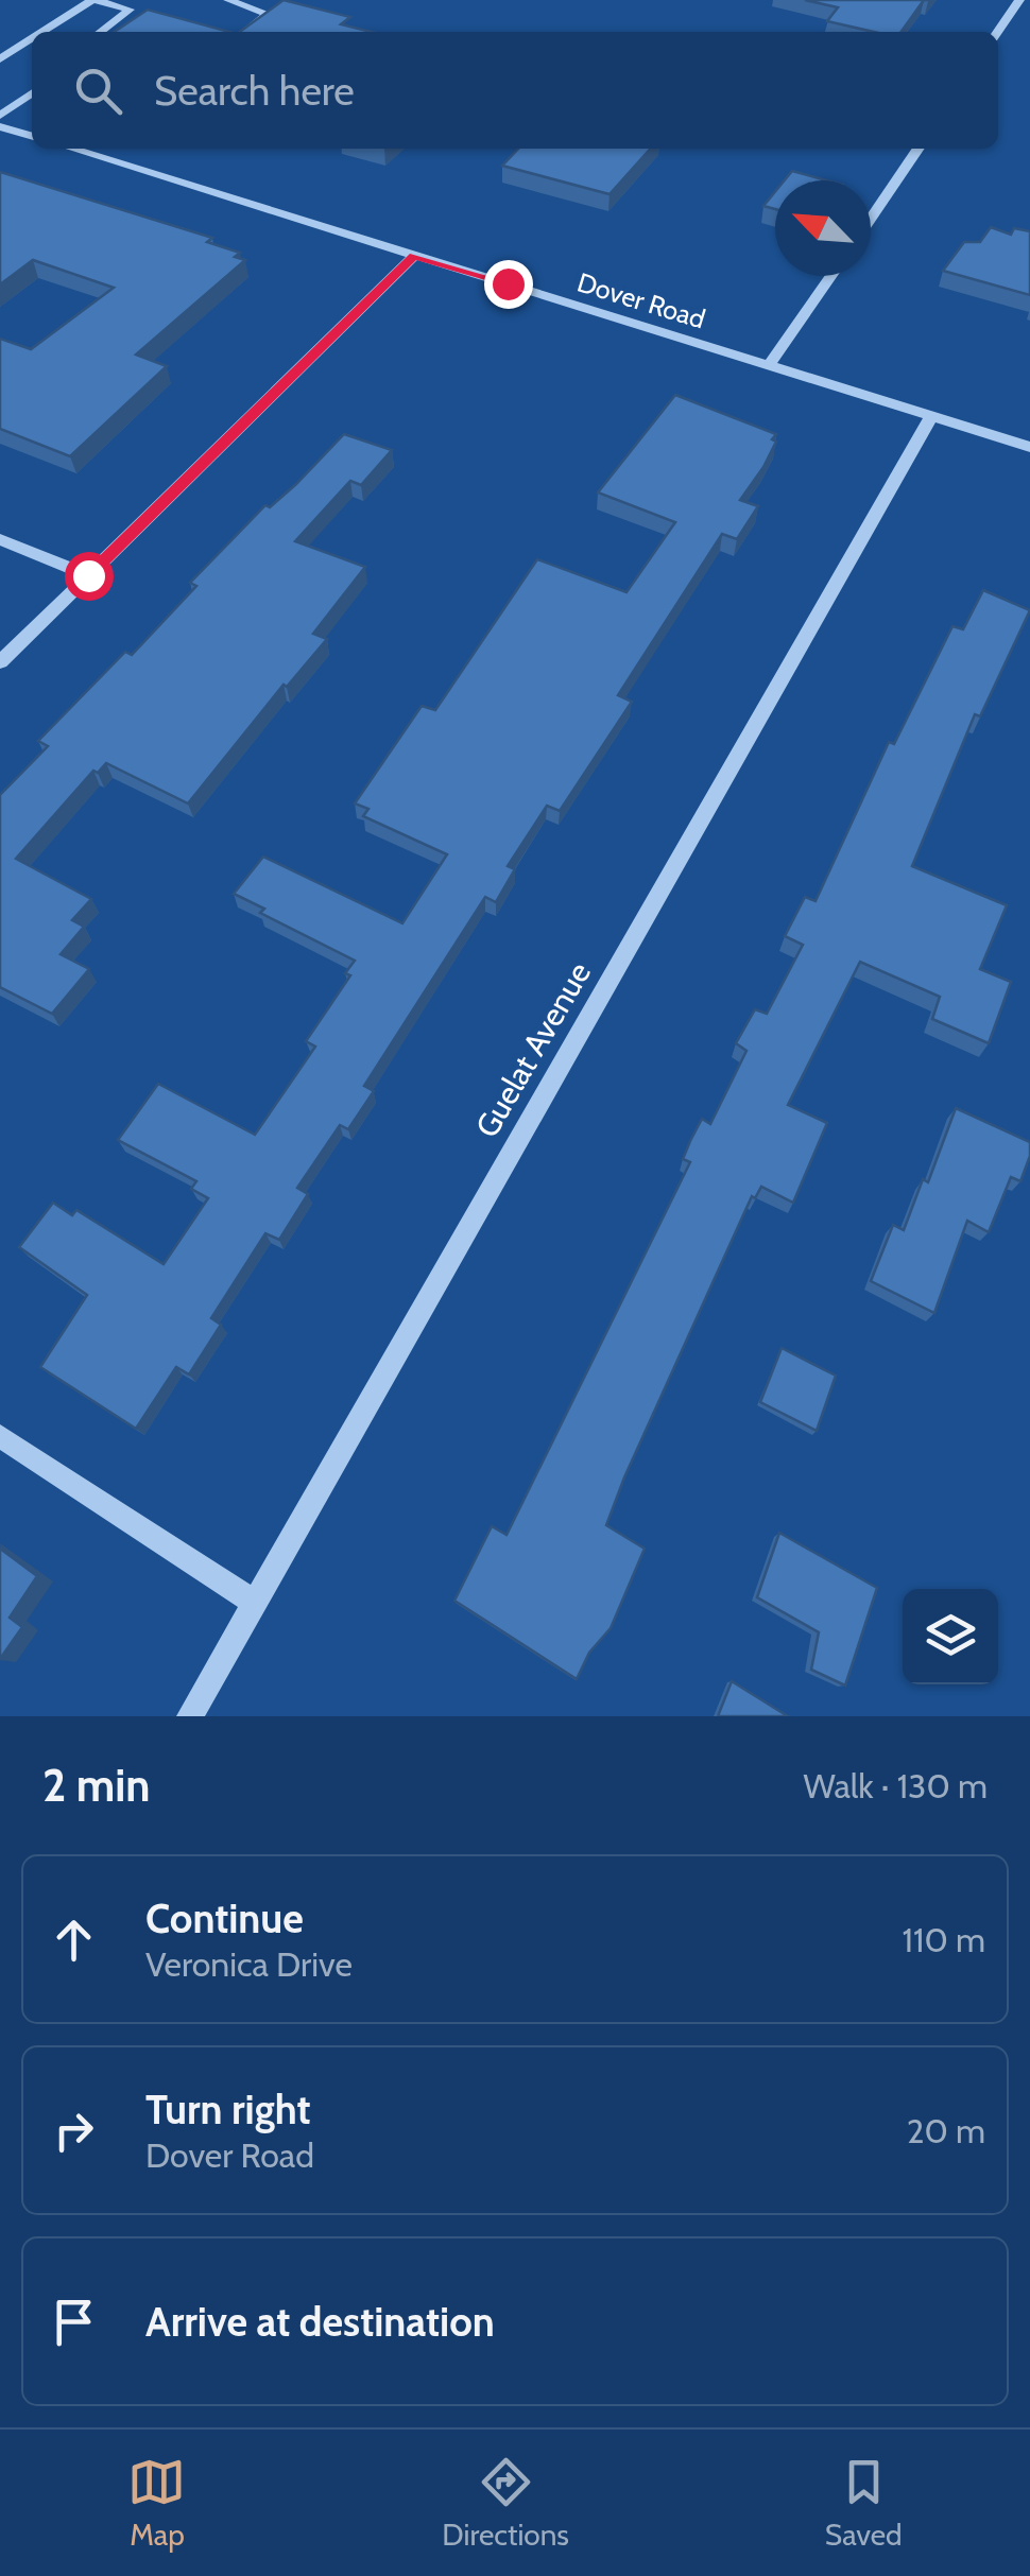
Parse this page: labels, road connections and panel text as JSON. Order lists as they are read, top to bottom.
{
  "streets": {
    "street": ["Dover Road", "Guelat Avenue"]
  },
  "crossings": [
    ["Dover Road", "Guelat Avenue"]
  ],
  "north": "top left",
  "page": {
    "search": "Search here",
    "heading": ["2 min", "Walk · 130 m"],
    "list": [
      ["Continue", "Veronica Drive", "110 m"],
      ["Turn right", "Dover Road", "20 m"],
      "Arrive at destination"
    ],
    "nav": ["Map", "Directions", "Saved"]
  }
}
